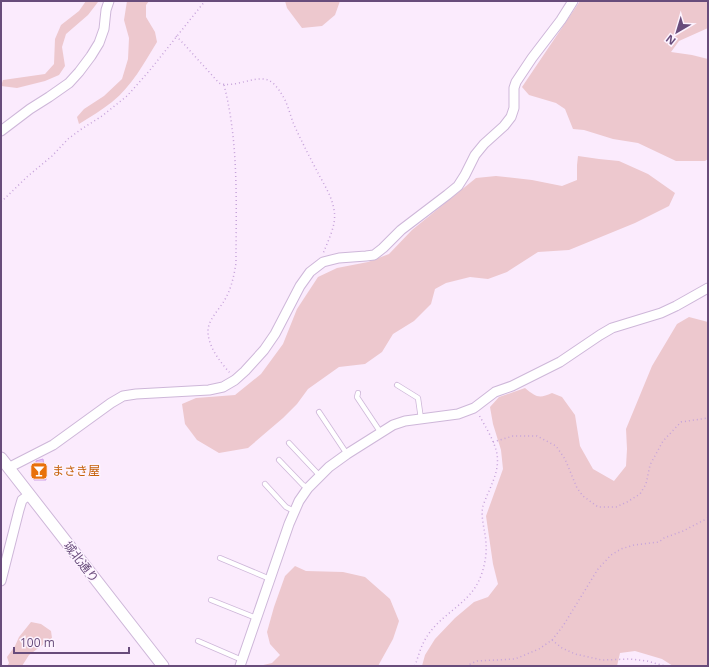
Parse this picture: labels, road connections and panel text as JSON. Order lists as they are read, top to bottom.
{
  "streets": {
    "street": ["城北通り"]
  },
  "places": {
    "bar": ["まさき屋"]
  },
  "scale_bar": "100 m",
  "north": "bottom left"
}
